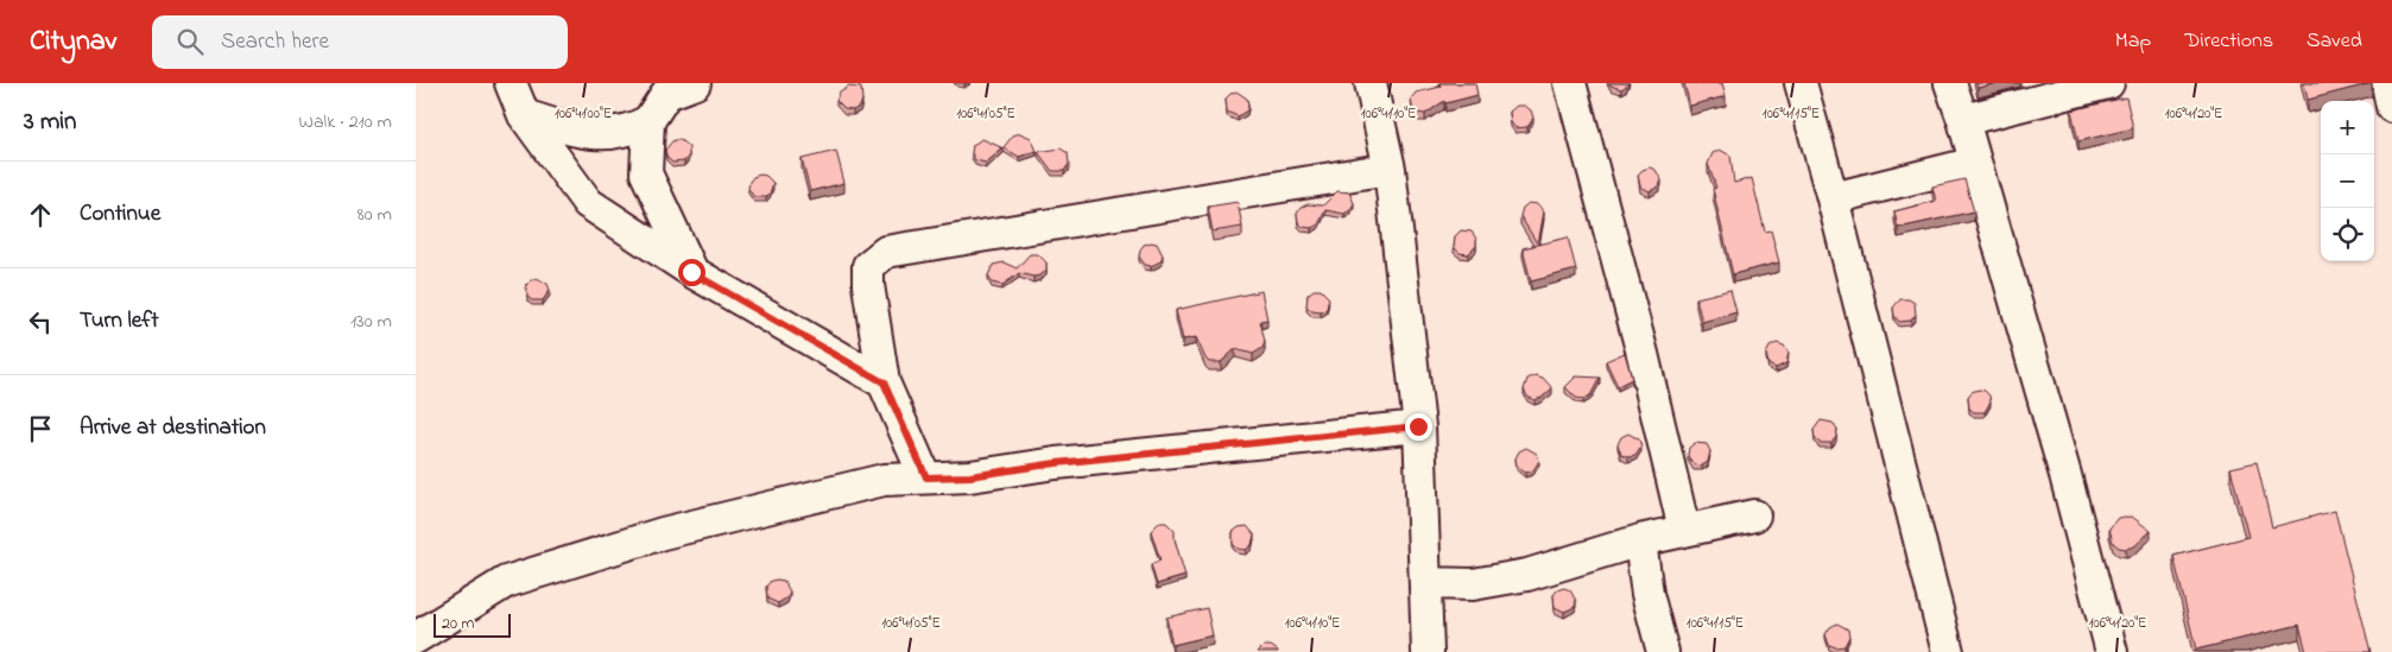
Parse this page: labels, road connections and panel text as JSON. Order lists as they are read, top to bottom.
{
  "scale_bar": "20 m",
  "page": {
    "header": "Citynav",
    "search": "Search here",
    "nav": ["Map", "Directions", "Saved"],
    "heading": ["3 min", "Walk · 210 m"],
    "map_buttons": ["+", "−"],
    "list": [
      ["Continue", "80 m"],
      ["Turn left", "130 m"],
      "Arrive at destination"
    ],
    "scale": "20 m"
  },
  "coordinates": [
    "106°41'00\"E",
    "106°41'05\"E",
    "106°41'10\"E",
    "106°41'15\"E",
    "106°41'20\"E"
  ]
}
